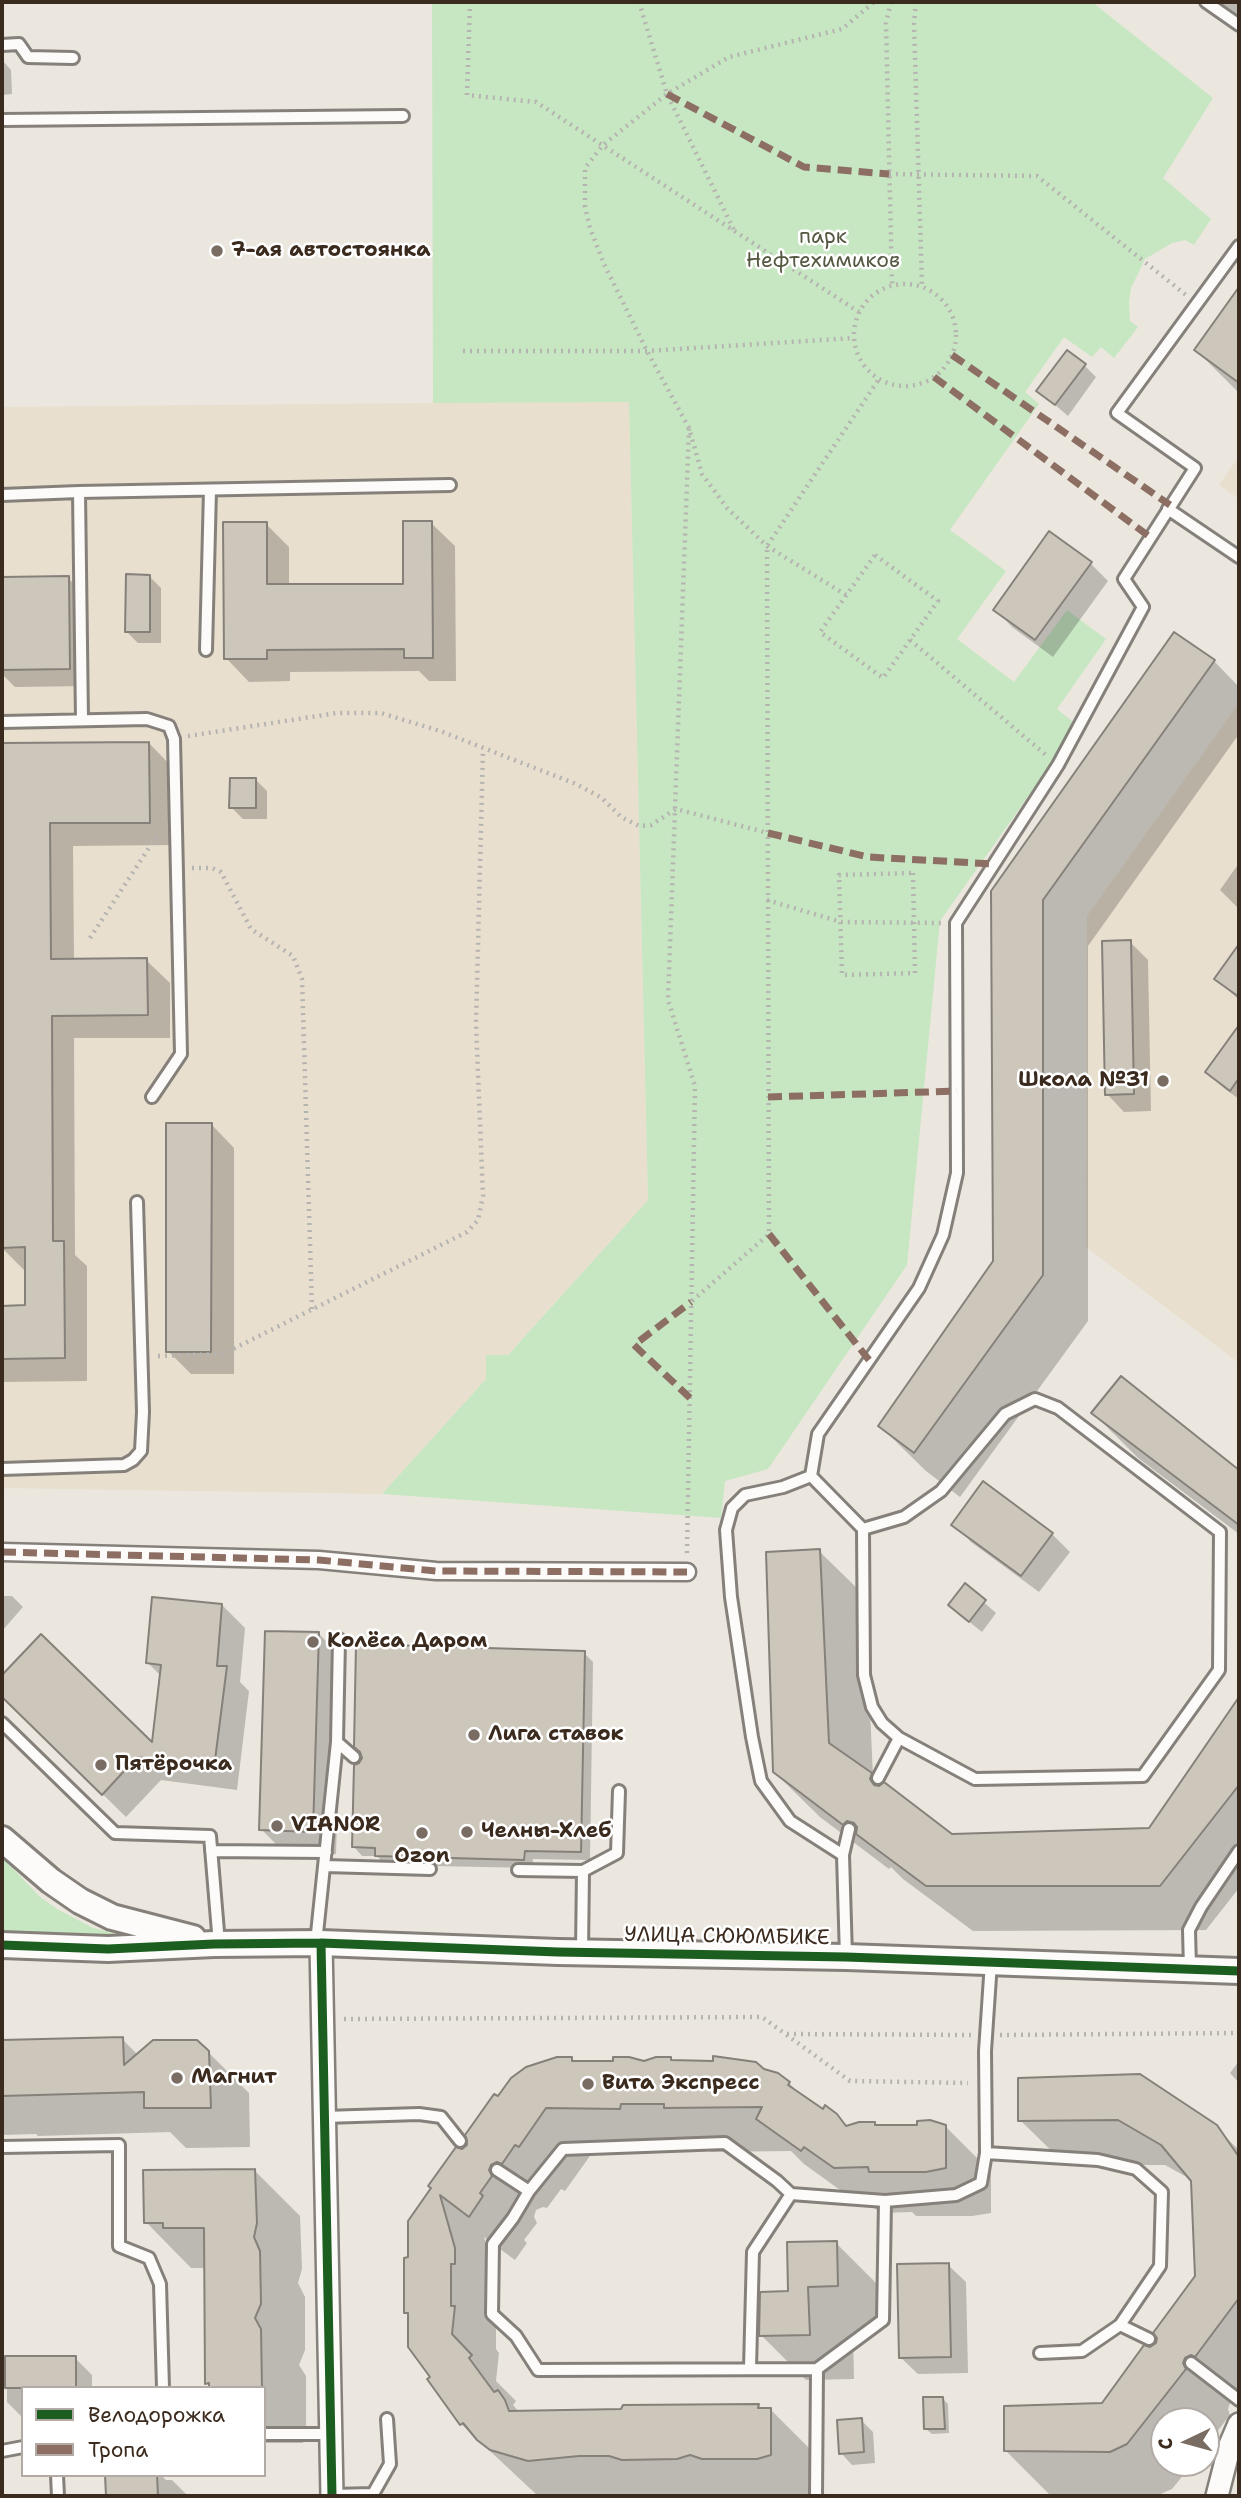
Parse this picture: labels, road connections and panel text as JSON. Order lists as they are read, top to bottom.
{
  "streets": {
    "street": ["УЛИЦА СЮЮМБИКЕ"]
  },
  "parks": ["парк Нефтехимиков"],
  "places": [
    "7-ая автостоянка",
    "Школа №31",
    "Колёса Даром",
    "Лига ставок",
    "Пятёрочка",
    "VIANOR",
    "Челны-Хлеб",
    "Ozon",
    "Магнит",
    "Вита Экспресс"
  ],
  "legend": ["Велодорожка", "Тропа"],
  "north": "left"
}
